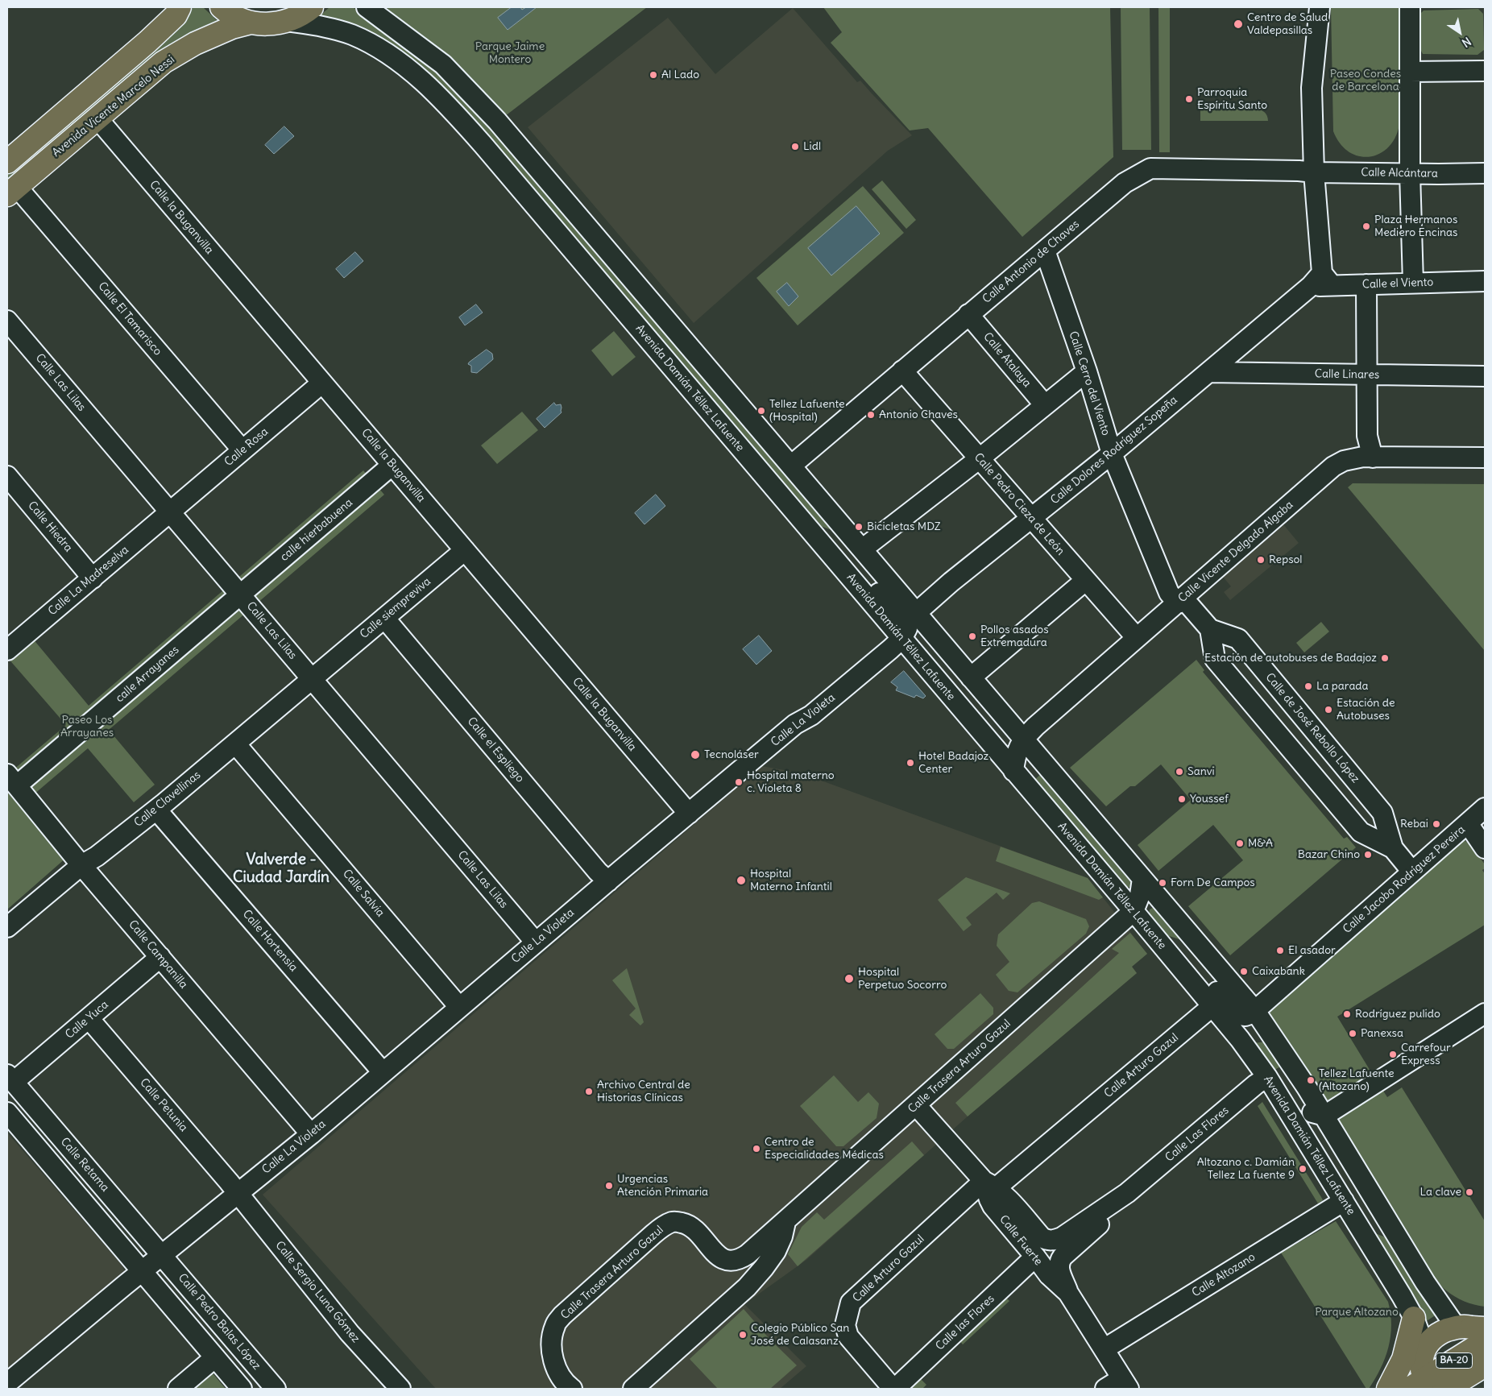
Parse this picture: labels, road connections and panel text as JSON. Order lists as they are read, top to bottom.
{
  "streets": {
    "main road": ["Avenida Vicente Marcelo Nessi", "BA-20"],
    "street": [
      "Calle Alcántara",
      "Calle la Buganvilla",
      "Calle Antonio de Chaves",
      "Calle el Viento",
      "Calle El Tamarisco",
      "Calle Atalaya",
      "Calle Linares",
      "Calle Las Lilas",
      "Calle Cerro del Viento",
      "Avenida Damián Téllez Lafuente",
      "Calle Rosa",
      "Calle Dolores Rodríguez Sopeña",
      "Calle Pedro Cieza de León",
      "Calle Hiedra",
      "calle hierbabuena",
      "Calle Vicente Delgado Algaba",
      "Calle La Madreselva",
      "Calle siempreviva",
      "calle Arrayanes",
      "Calle La Violeta",
      "Calle de José Rebollo López",
      "Calle el Espliego",
      "Calle Clavellinas",
      "Calle Jacobo Rodríguez Pereira",
      "Calle Salvia",
      "Calle Hortensia",
      "Calle Campanilla",
      "Calle Yuca",
      "Calle Arturo Gazul",
      "Calle Trasera Arturo Gazul",
      "Calle Petunia",
      "Calle Las Flores",
      "Calle Retama",
      "Calle Fuerte",
      "Calle Altozano",
      "Calle Sergio Luna Gómez",
      "Calle Pedro Balas López",
      "Calle las Flores"
    ]
  },
  "crossings": [
    ["Avenida Vicente Marcelo Nessi", "Calle la Buganvilla"],
    ["Avenida Vicente Marcelo Nessi", "Calle El Tamarisco"],
    ["Calle Alcántara", "Calle Antonio de Chaves"],
    ["Calle la Buganvilla", "Calle Rosa"],
    ["Calle la Buganvilla", "calle hierbabuena"],
    ["Calle la Buganvilla", "Calle siempreviva"],
    ["Calle la Buganvilla", "Calle La Violeta"],
    ["Calle Antonio de Chaves", "Calle Atalaya"],
    ["Calle Antonio de Chaves", "Calle Cerro del Viento"],
    ["Calle Antonio de Chaves", "Calle Pedro Cieza de León"],
    ["Calle el Viento", "Calle Dolores Rodríguez Sopeña"],
    ["Calle El Tamarisco", "Calle Rosa"],
    ["Calle Linares", "Calle Dolores Rodríguez Sopeña"],
    ["Calle Las Lilas", "Calle Rosa"],
    ["Calle Las Lilas", "calle hierbabuena"],
    ["Calle Las Lilas", "Calle La Madreselva"],
    ["Calle Las Lilas", "Calle siempreviva"],
    ["Calle Las Lilas", "calle Arrayanes"],
    ["Calle Las Lilas", "Calle La Violeta"],
    ["Calle Las Lilas", "Calle Clavellinas"],
    ["Calle Cerro del Viento", "Calle Dolores Rodríguez Sopeña"],
    ["Calle Cerro del Viento", "Calle Vicente Delgado Algaba"],
    ["Calle Cerro del Viento", "Calle de José Rebollo López"],
    ["Avenida Damián Téllez Lafuente", "Calle La Violeta"],
    ["Avenida Damián Téllez Lafuente", "Calle Arturo Gazul"],
    ["Avenida Damián Téllez Lafuente", "Calle Trasera Arturo Gazul"],
    ["Avenida Damián Téllez Lafuente", "Calle Las Flores"],
    ["Avenida Damián Téllez Lafuente", "Calle Altozano"],
    ["Calle Rosa", "Calle La Madreselva"],
    ["Calle Dolores Rodríguez Sopeña", "Calle Pedro Cieza de León"],
    ["Calle Dolores Rodríguez Sopeña", "Calle La Violeta"],
    ["Calle Pedro Cieza de León", "Calle Vicente Delgado Algaba"],
    ["Calle Hiedra", "Calle La Madreselva"],
    ["calle hierbabuena", "calle Arrayanes"],
    ["Calle Vicente Delgado Algaba", "Calle de José Rebollo López"],
    ["Calle siempreviva", "Calle el Espliego"],
    ["Calle siempreviva", "Calle Clavellinas"],
    ["calle Arrayanes", "Calle Campanilla"],
    ["Calle La Violeta", "Calle el Espliego"],
    ["Calle La Violeta", "Calle Salvia"],
    ["Calle La Violeta", "Calle Hortensia"],
    ["Calle La Violeta", "Calle Campanilla"],
    ["Calle La Violeta", "Calle Petunia"],
    ["Calle La Violeta", "Calle Retama"],
    ["Calle La Violeta", "Calle Sergio Luna Gómez"],
    ["Calle La Violeta", "Calle Pedro Balas López"],
    ["Calle de José Rebollo López", "Calle Jacobo Rodríguez Pereira"],
    ["Calle Clavellinas", "Calle Salvia"],
    ["Calle Clavellinas", "Calle Hortensia"],
    ["Calle Clavellinas", "Calle Campanilla"],
    ["Calle Campanilla", "Calle Yuca"],
    ["Calle Yuca", "Calle Petunia"],
    ["Calle Yuca", "Calle Retama"],
    ["Calle Arturo Gazul", "Calle Fuerte"],
    ["Calle Trasera Arturo Gazul", "Calle Fuerte"],
    ["Calle Petunia", "Calle Sergio Luna Gómez"],
    ["Calle Las Flores", "Calle Fuerte"],
    ["Calle Retama", "Calle Pedro Balas López"],
    ["Calle Fuerte", "Calle Altozano"],
    ["Calle Fuerte", "Calle las Flores"]
  ],
  "districts": ["Valverde - Ciudad Jardín"],
  "parks": [
    "Parque Jaime Montero",
    "Paseo Condes de Barcelona",
    "Paseo Los Arrayanes",
    "Parque Altozano"
  ],
  "places": [
    "Centro de Salud Valdepasillas",
    "Al Lado",
    "Parroquia Espíritu Santo",
    "Lidl",
    "Plaza Hermanos Mediero Encinas",
    "Tellez Lafuente (Hospital)",
    "Antonio Chaves",
    "Bicicletas MDZ",
    "Repsol",
    "Pollos asados Extremadura",
    "Estación de autobuses de Badajoz",
    "La parada",
    "Estación de Autobuses",
    "Tecnoláser",
    "Hotel Badajoz Center",
    "Sanvi",
    "Hospital materno c. Violeta 8",
    "Youssef",
    "Rebai",
    "M&A",
    "Bazar Chino",
    "Hospital Materno Infantil",
    "Forn De Campos",
    "El asador",
    "Caixabank",
    "Hospital Perpetuo Socorro",
    "Rodríguez pulido",
    "Panexsa",
    "Carrefour Express",
    "Tellez Lafuente (Altozano)",
    "Archivo Central de Historias Clínicas",
    "Centro de Especialidades Médicas",
    "Altozano c. Damián Tellez La fuente 9",
    "Urgencias Atención Primaria",
    "La clave",
    "Colegio Público San José de Calasanz"
  ],
  "north": "bottom right"
}
